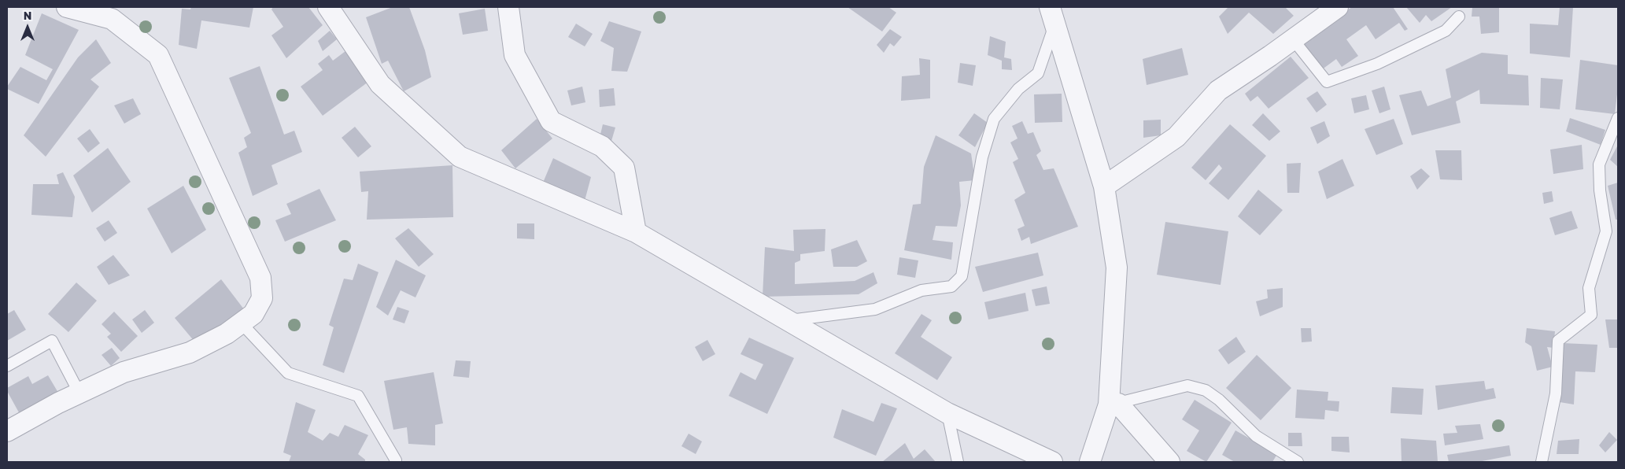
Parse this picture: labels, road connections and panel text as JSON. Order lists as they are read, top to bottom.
{
  "north": "top"
}
